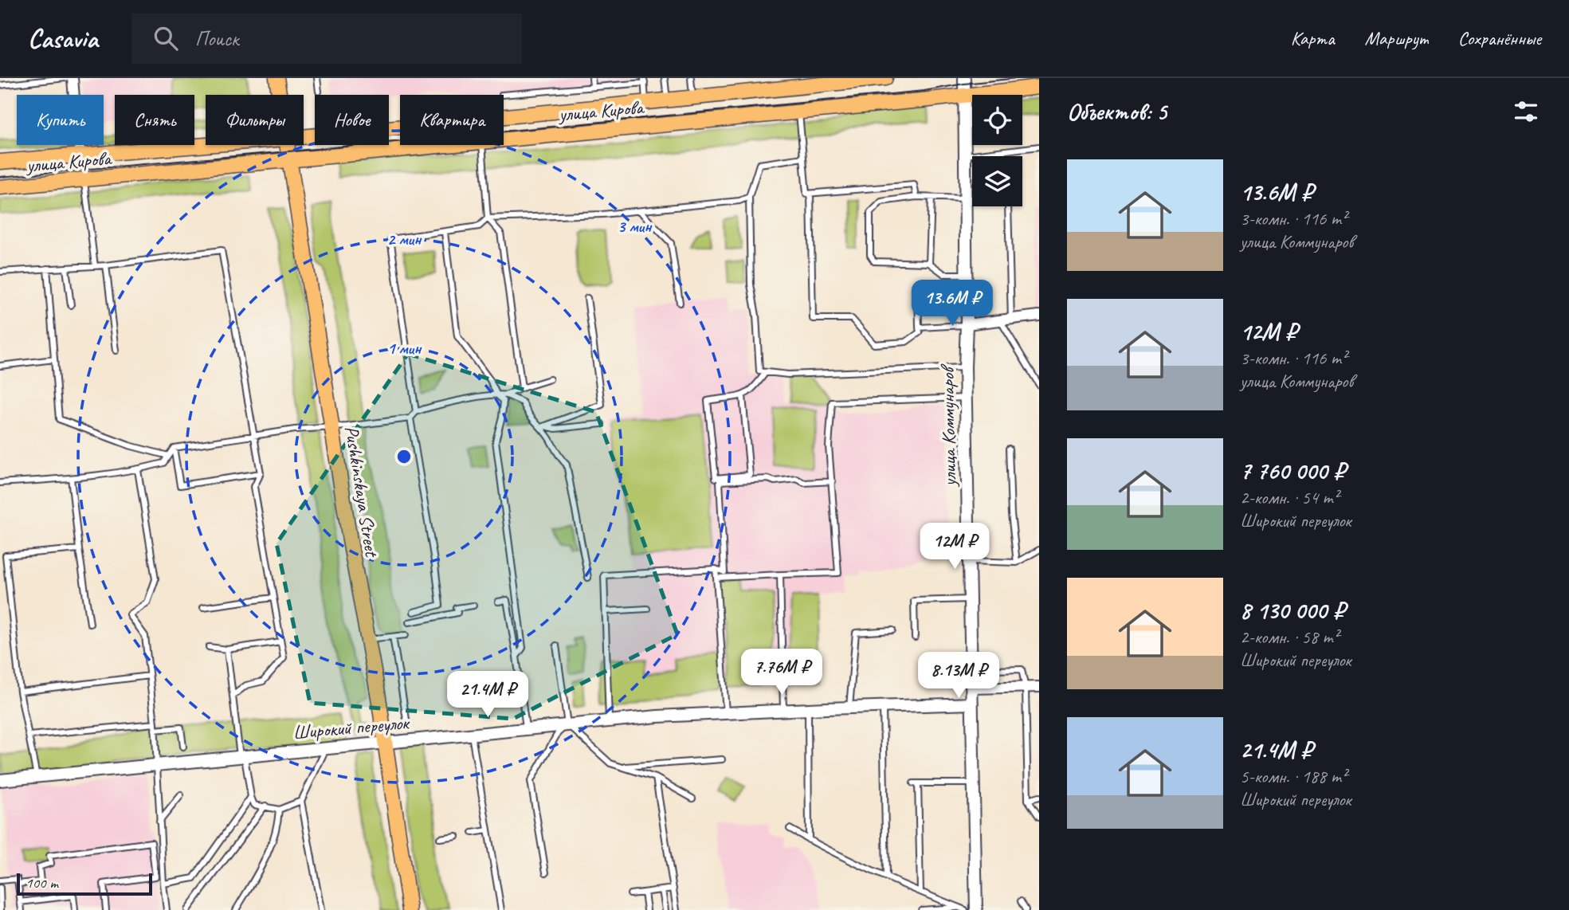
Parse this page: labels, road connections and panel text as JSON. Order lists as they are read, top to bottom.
{
  "streets": {
    "main road": ["улица Кирова", "Pushkinskaya Street"],
    "street": ["улица Коммунаров", "Широкий переулок"]
  },
  "crossings": [
    ["улица Кирова", "улица Коммунаров"],
    ["улица Кирова", "Pushkinskaya Street"],
    ["улица Коммунаров", "Широкий переулок"],
    ["Pushkinskaya Street", "Широкий переулок"]
  ],
  "scale_bar": "100 m",
  "page": {
    "header": "Casavia",
    "search": "Поиск",
    "nav": ["Карта", "Маршрут", "Сохранённые"],
    "heading": "Объектов: 5",
    "chip": [
      "Купить",
      "Снять",
      "Фильтры",
      "Новое",
      "Квартира"
    ],
    "list": [
      {
        "name": "13.6M ₽",
        "note": "3-комн. · 116 m² · улица Коммунаров"
      },
      {
        "name": "12M ₽",
        "note": "3-комн. · 116 m² · улица Коммунаров"
      },
      {
        "name": "7 760 000 ₽",
        "note": "2-комн. · 54 m² · Широкий переулок"
      },
      {
        "name": "8 130 000 ₽",
        "note": "2-комн. · 58 m² · Широкий переулок"
      },
      {
        "name": "21.4M ₽",
        "note": "5-комн. · 188 m² · Широкий переулок"
      }
    ],
    "price": [
      "13.6M ₽",
      "12M ₽",
      "7.76M ₽",
      "8.13M ₽",
      "21.4M ₽"
    ],
    "scale": "100 m"
  },
  "rings": ["3 мин", "2 мин", "1 мин"]
}
